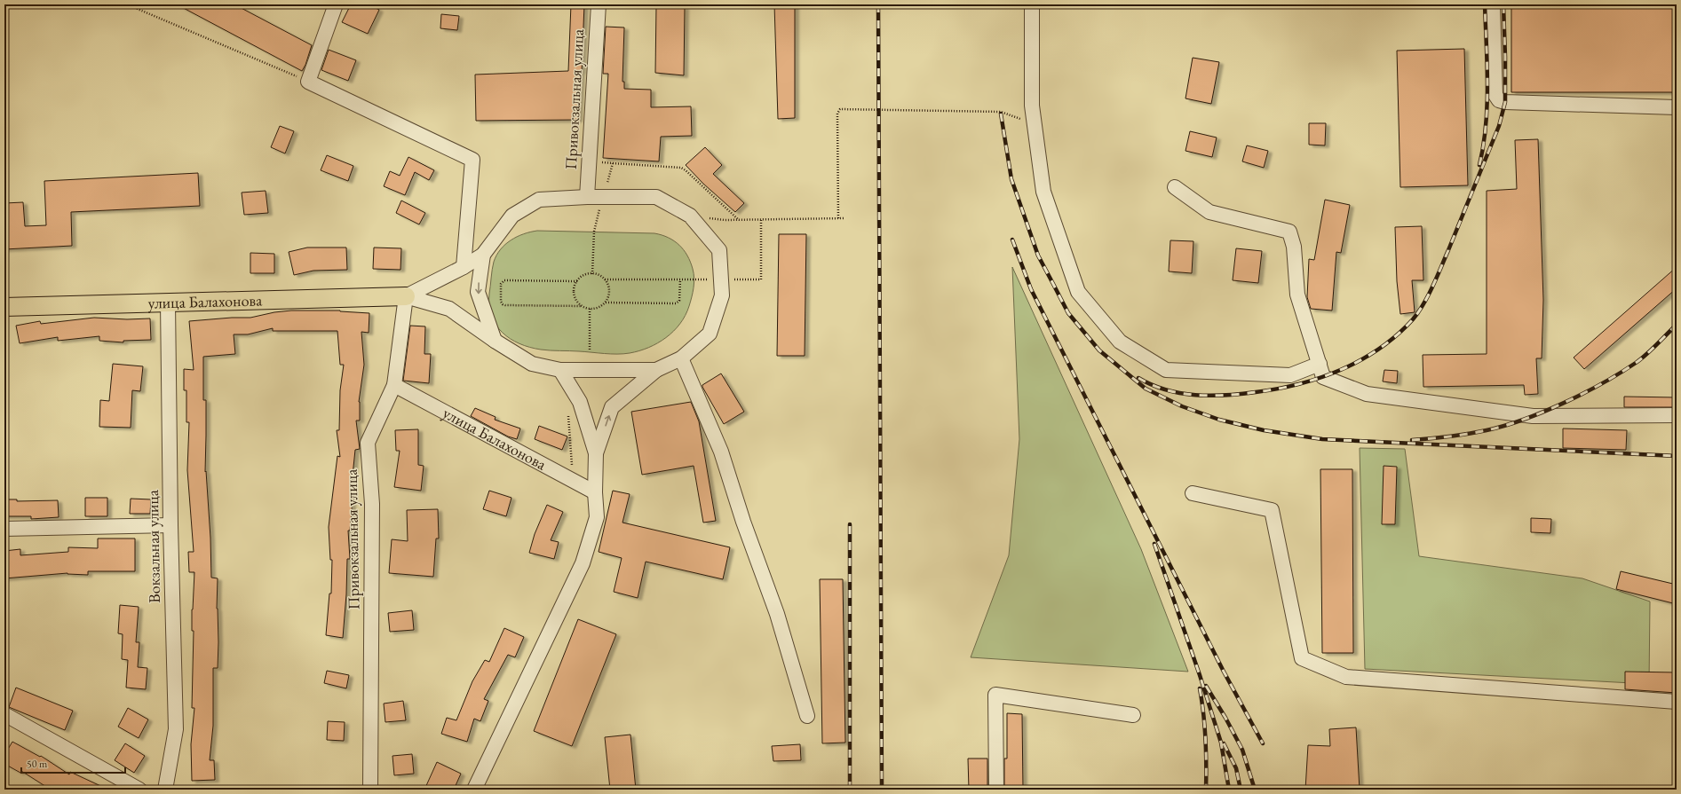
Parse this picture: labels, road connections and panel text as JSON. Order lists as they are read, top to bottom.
{
  "streets": {
    "main road": ["улица Балахонова"],
    "street": ["Привокзальная улица", "Вокзальная улица"]
  },
  "crossings": [
    ["Привокзальная улица", "улица Балахонова"],
    ["улица Балахонова", "Вокзальная улица"]
  ],
  "scale_bar": "50 m"
}
